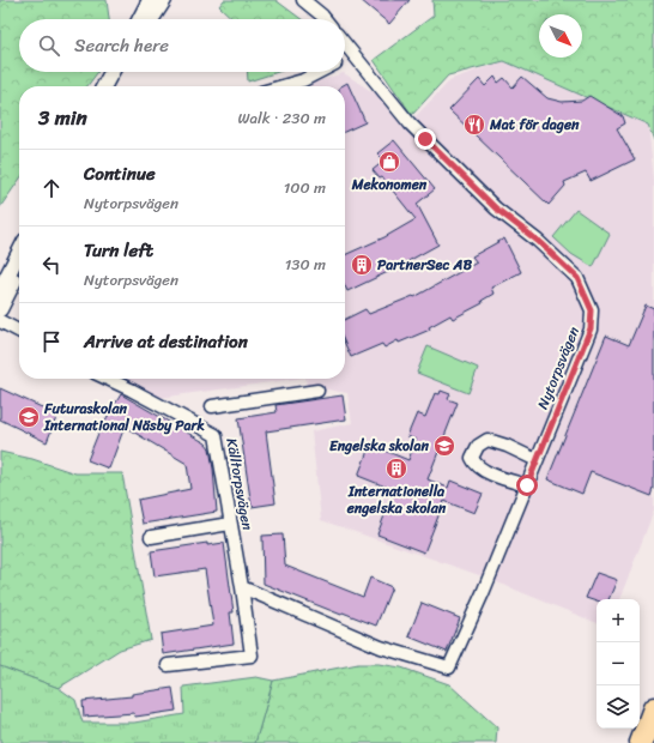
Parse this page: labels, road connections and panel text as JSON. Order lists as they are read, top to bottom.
{
  "streets": {
    "street": ["Nytorpsvägen", "Källtorpsvägen"]
  },
  "crossings": [
    ["Nytorpsvägen", "Källtorpsvägen"]
  ],
  "places": {
    "restaurant": ["Mat för dagen"],
    "shop": ["Mekonomen"],
    "building": ["PartnerSec AB", "Internationella engelska skolan"],
    "school or university": ["Futuraskolan International Näsby Park", "Engelska skolan"]
  },
  "north": "bottom right",
  "page": {
    "search": "Search here",
    "heading": ["3 min", "Walk · 230 m"],
    "list": [
      ["Continue", "Nytorpsvägen", "100 m"],
      ["Turn left", "Nytorpsvägen", "130 m"],
      "Arrive at destination"
    ],
    "map_buttons": ["+", "−"]
  }
}
